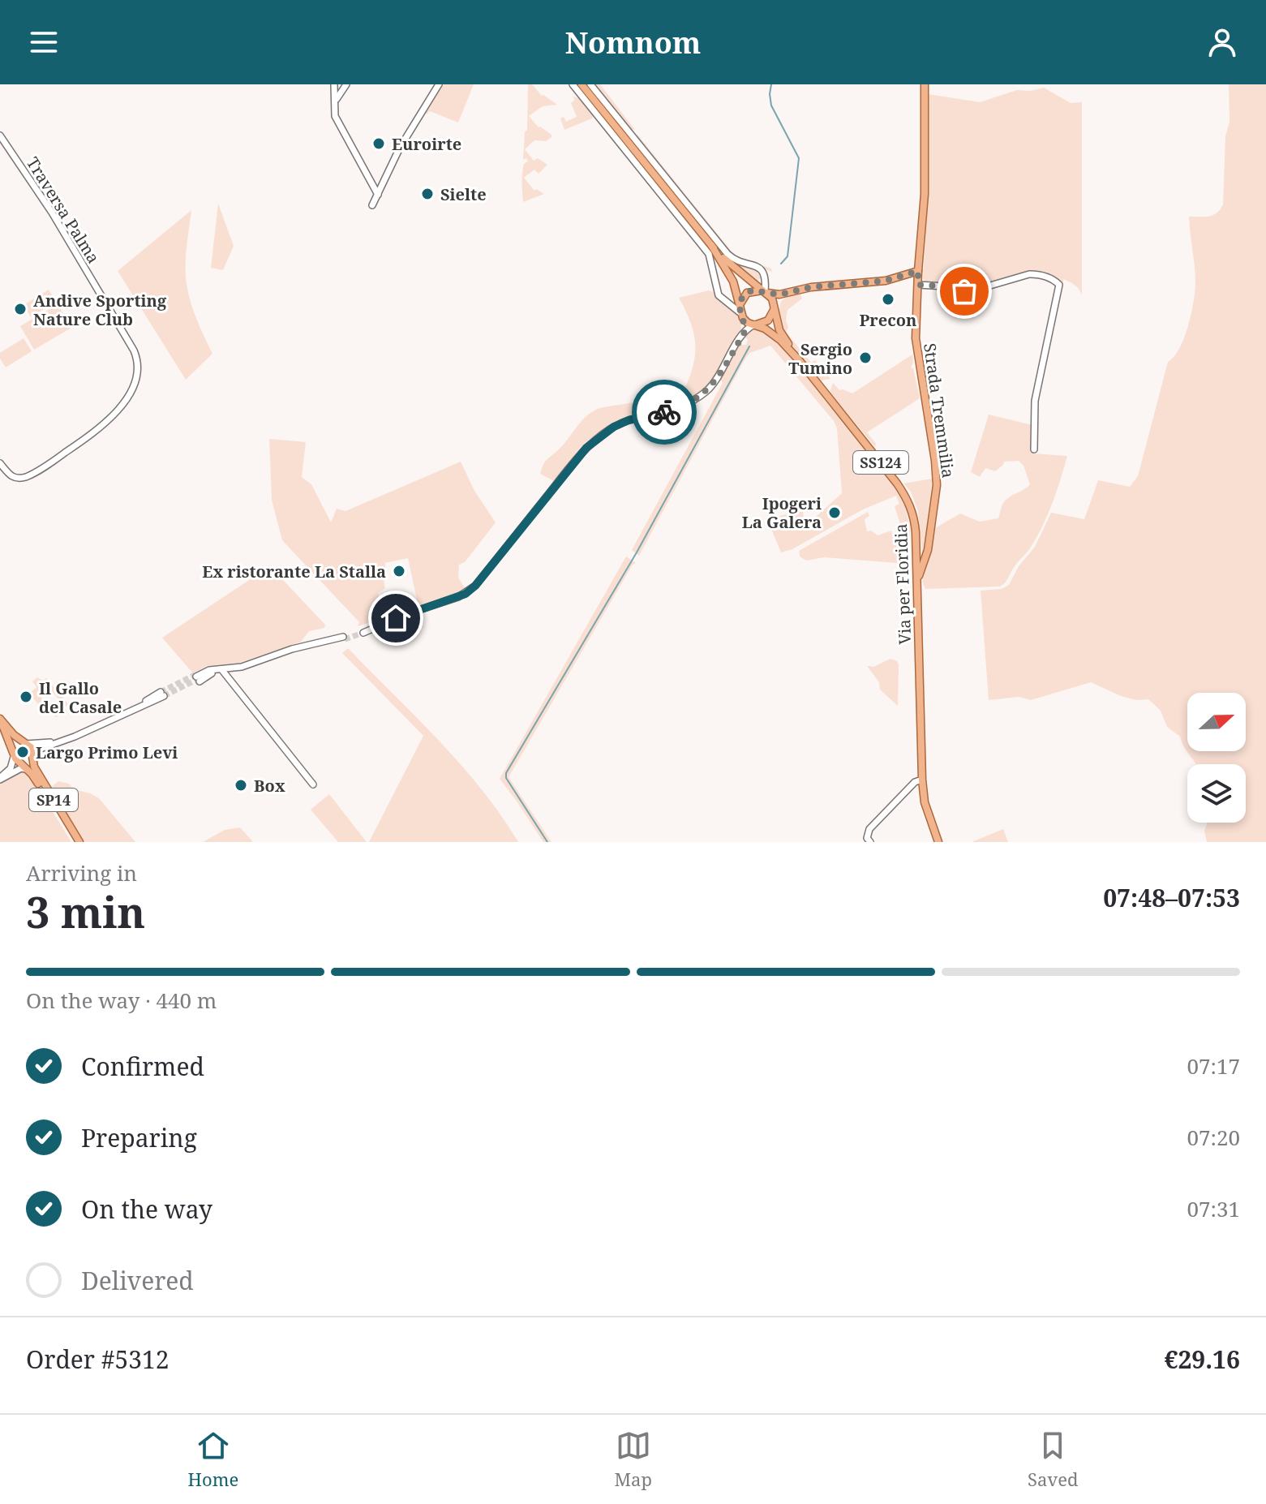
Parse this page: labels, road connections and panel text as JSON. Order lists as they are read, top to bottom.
{
  "streets": {
    "main road": [
      "Strada Tremmilia",
      "SS124",
      "Via per Floridia",
      "SP14"
    ],
    "street": ["Traversa Palma"]
  },
  "crossings": [
    ["Strada Tremmilia", "Via per Floridia"]
  ],
  "places": [
    "Euroirte",
    "Sielte",
    "Precon",
    "Andive Sporting Nature Club",
    "Sergio Tumino",
    "Ipogeri La Galera",
    "Ex ristorante La Stalla",
    "Il Gallo del Casale",
    "Largo Primo Levi",
    "Box"
  ],
  "north": "right",
  "page": {
    "header": "Nomnom",
    "heading": ["3 min", "Arriving in", "07:48–07:53"],
    "panel": ["Order #5312", "€29.16"],
    "bar": "On the way · 440 m",
    "list": [
      ["Confirmed", "07:17"],
      ["Preparing", "07:20"],
      ["On the way", "07:31"],
      "Delivered"
    ],
    "tabs": ["Home", "Map", "Saved"]
  }
}
